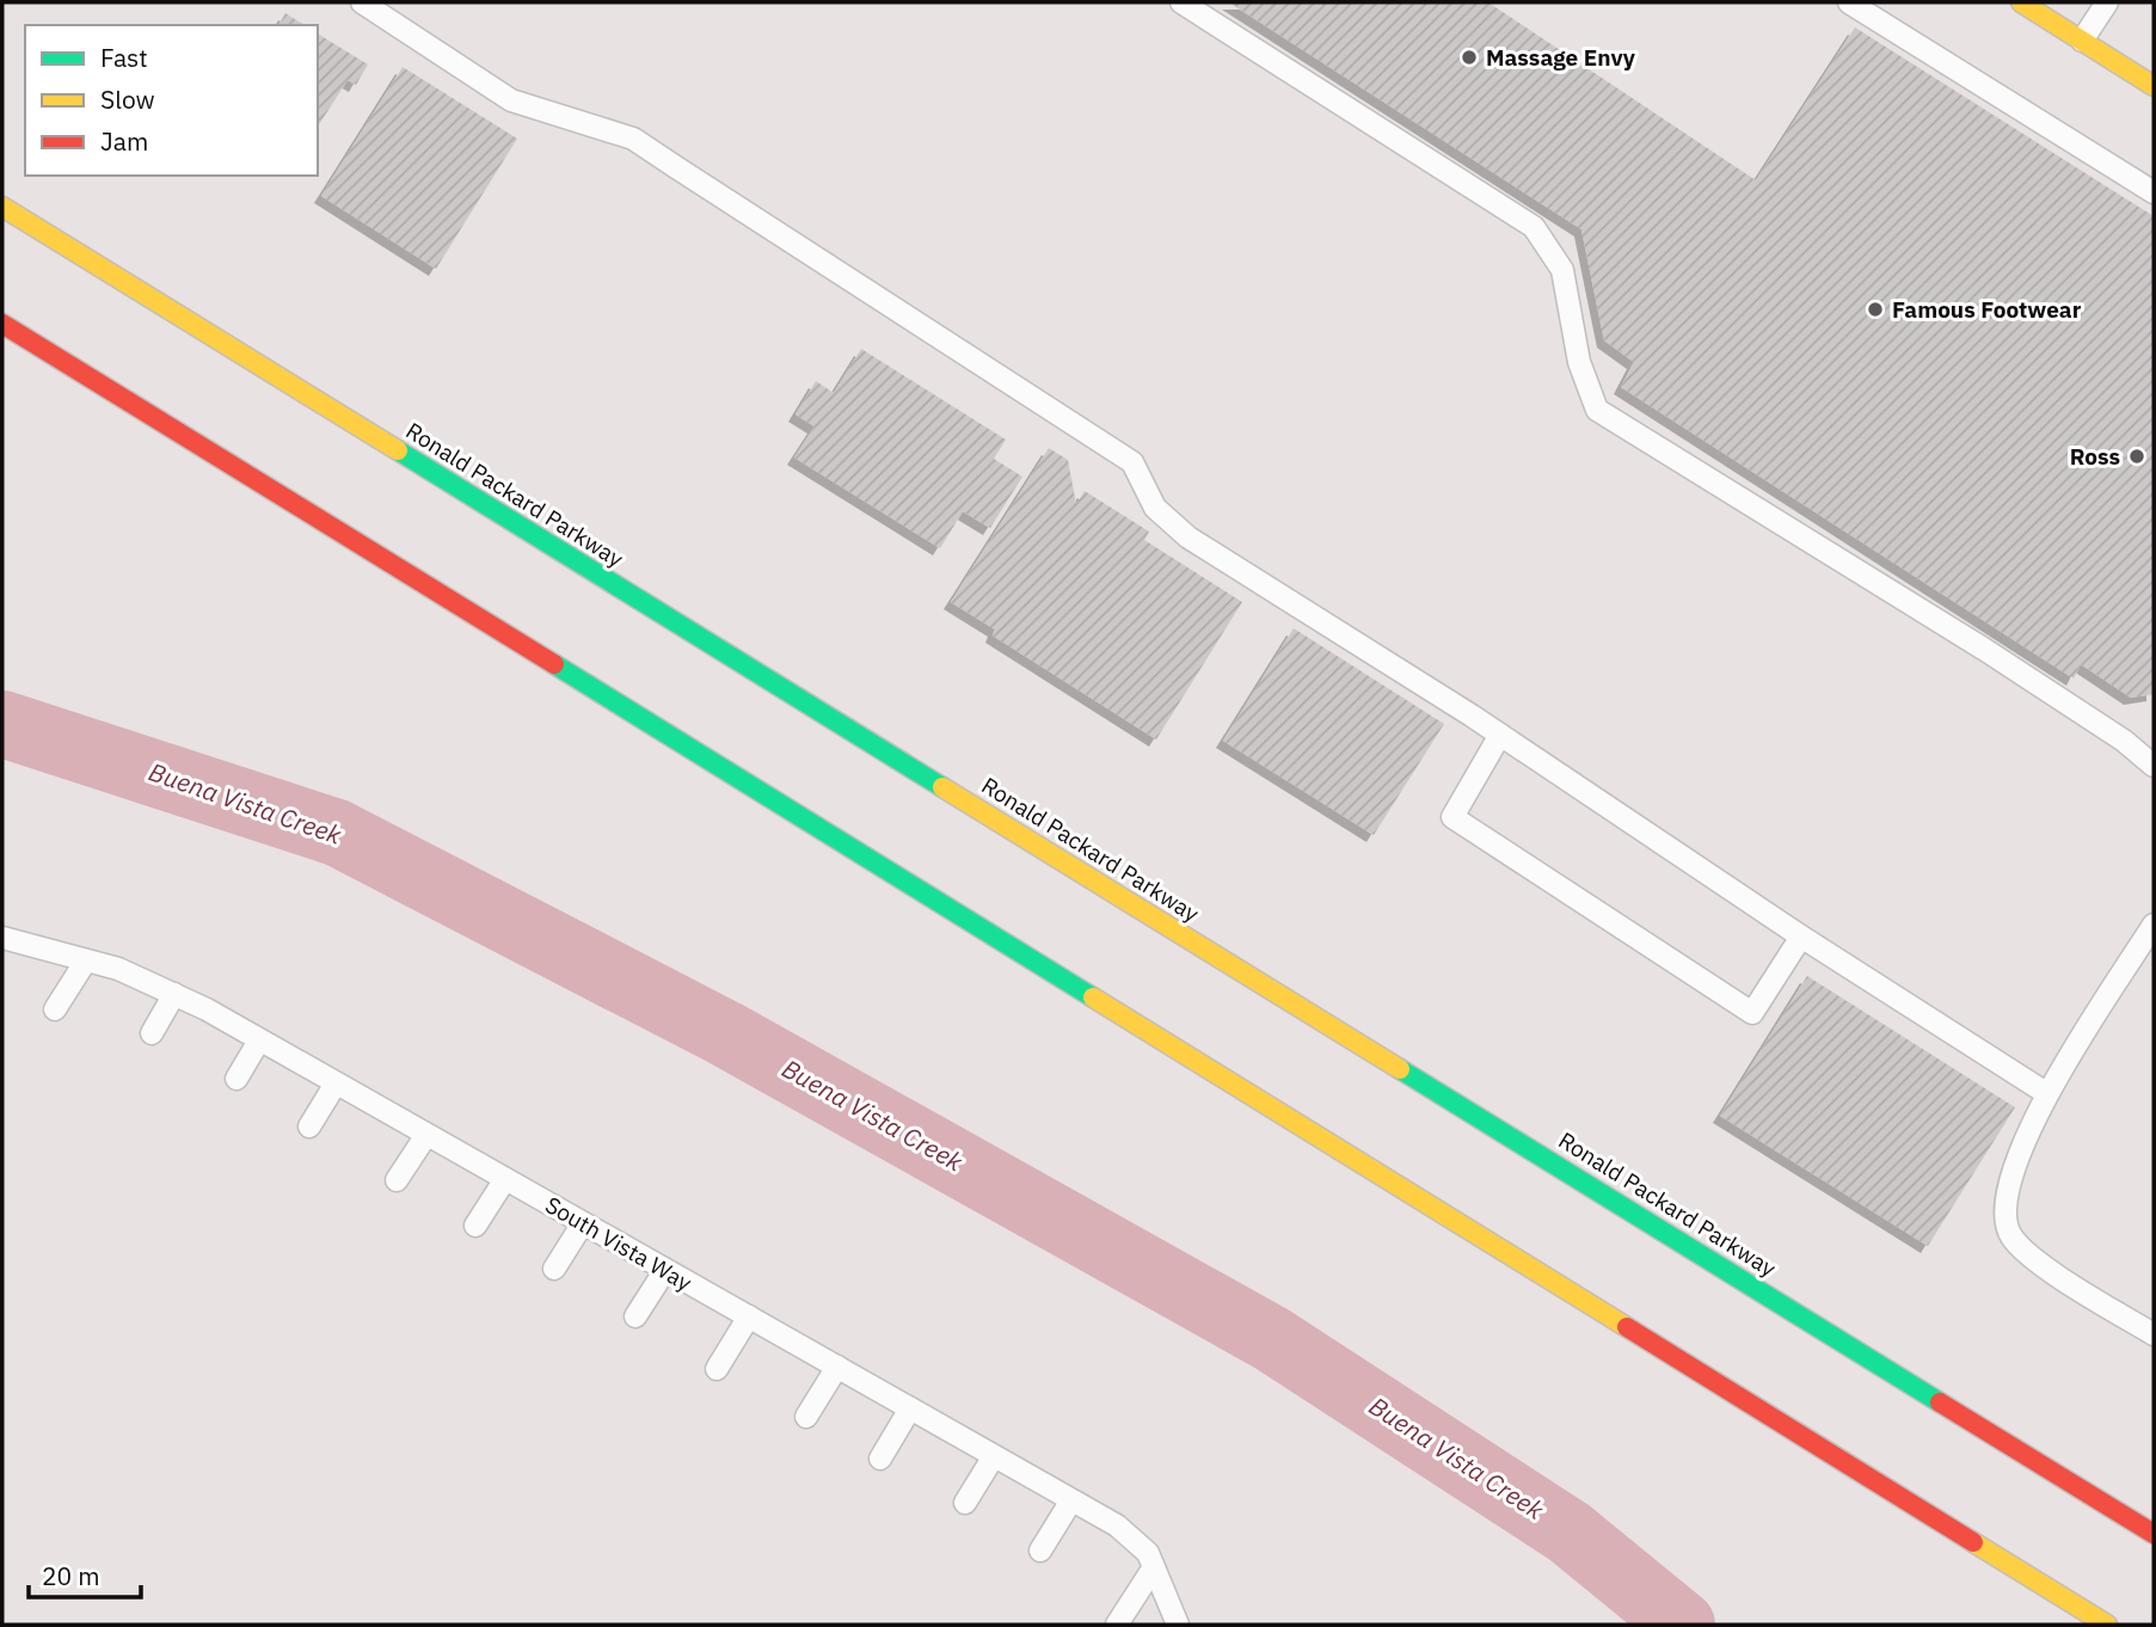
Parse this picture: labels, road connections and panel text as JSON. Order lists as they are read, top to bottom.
{
  "streets": {
    "main road": ["Ronald Packard Parkway"],
    "lane": ["South Vista Way"]
  },
  "water": ["Buena Vista Creek"],
  "places": ["Massage Envy", "Famous Footwear", "Ross"],
  "legend": ["Fast", "Slow", "Jam"],
  "scale_bar": "20 m"
}
